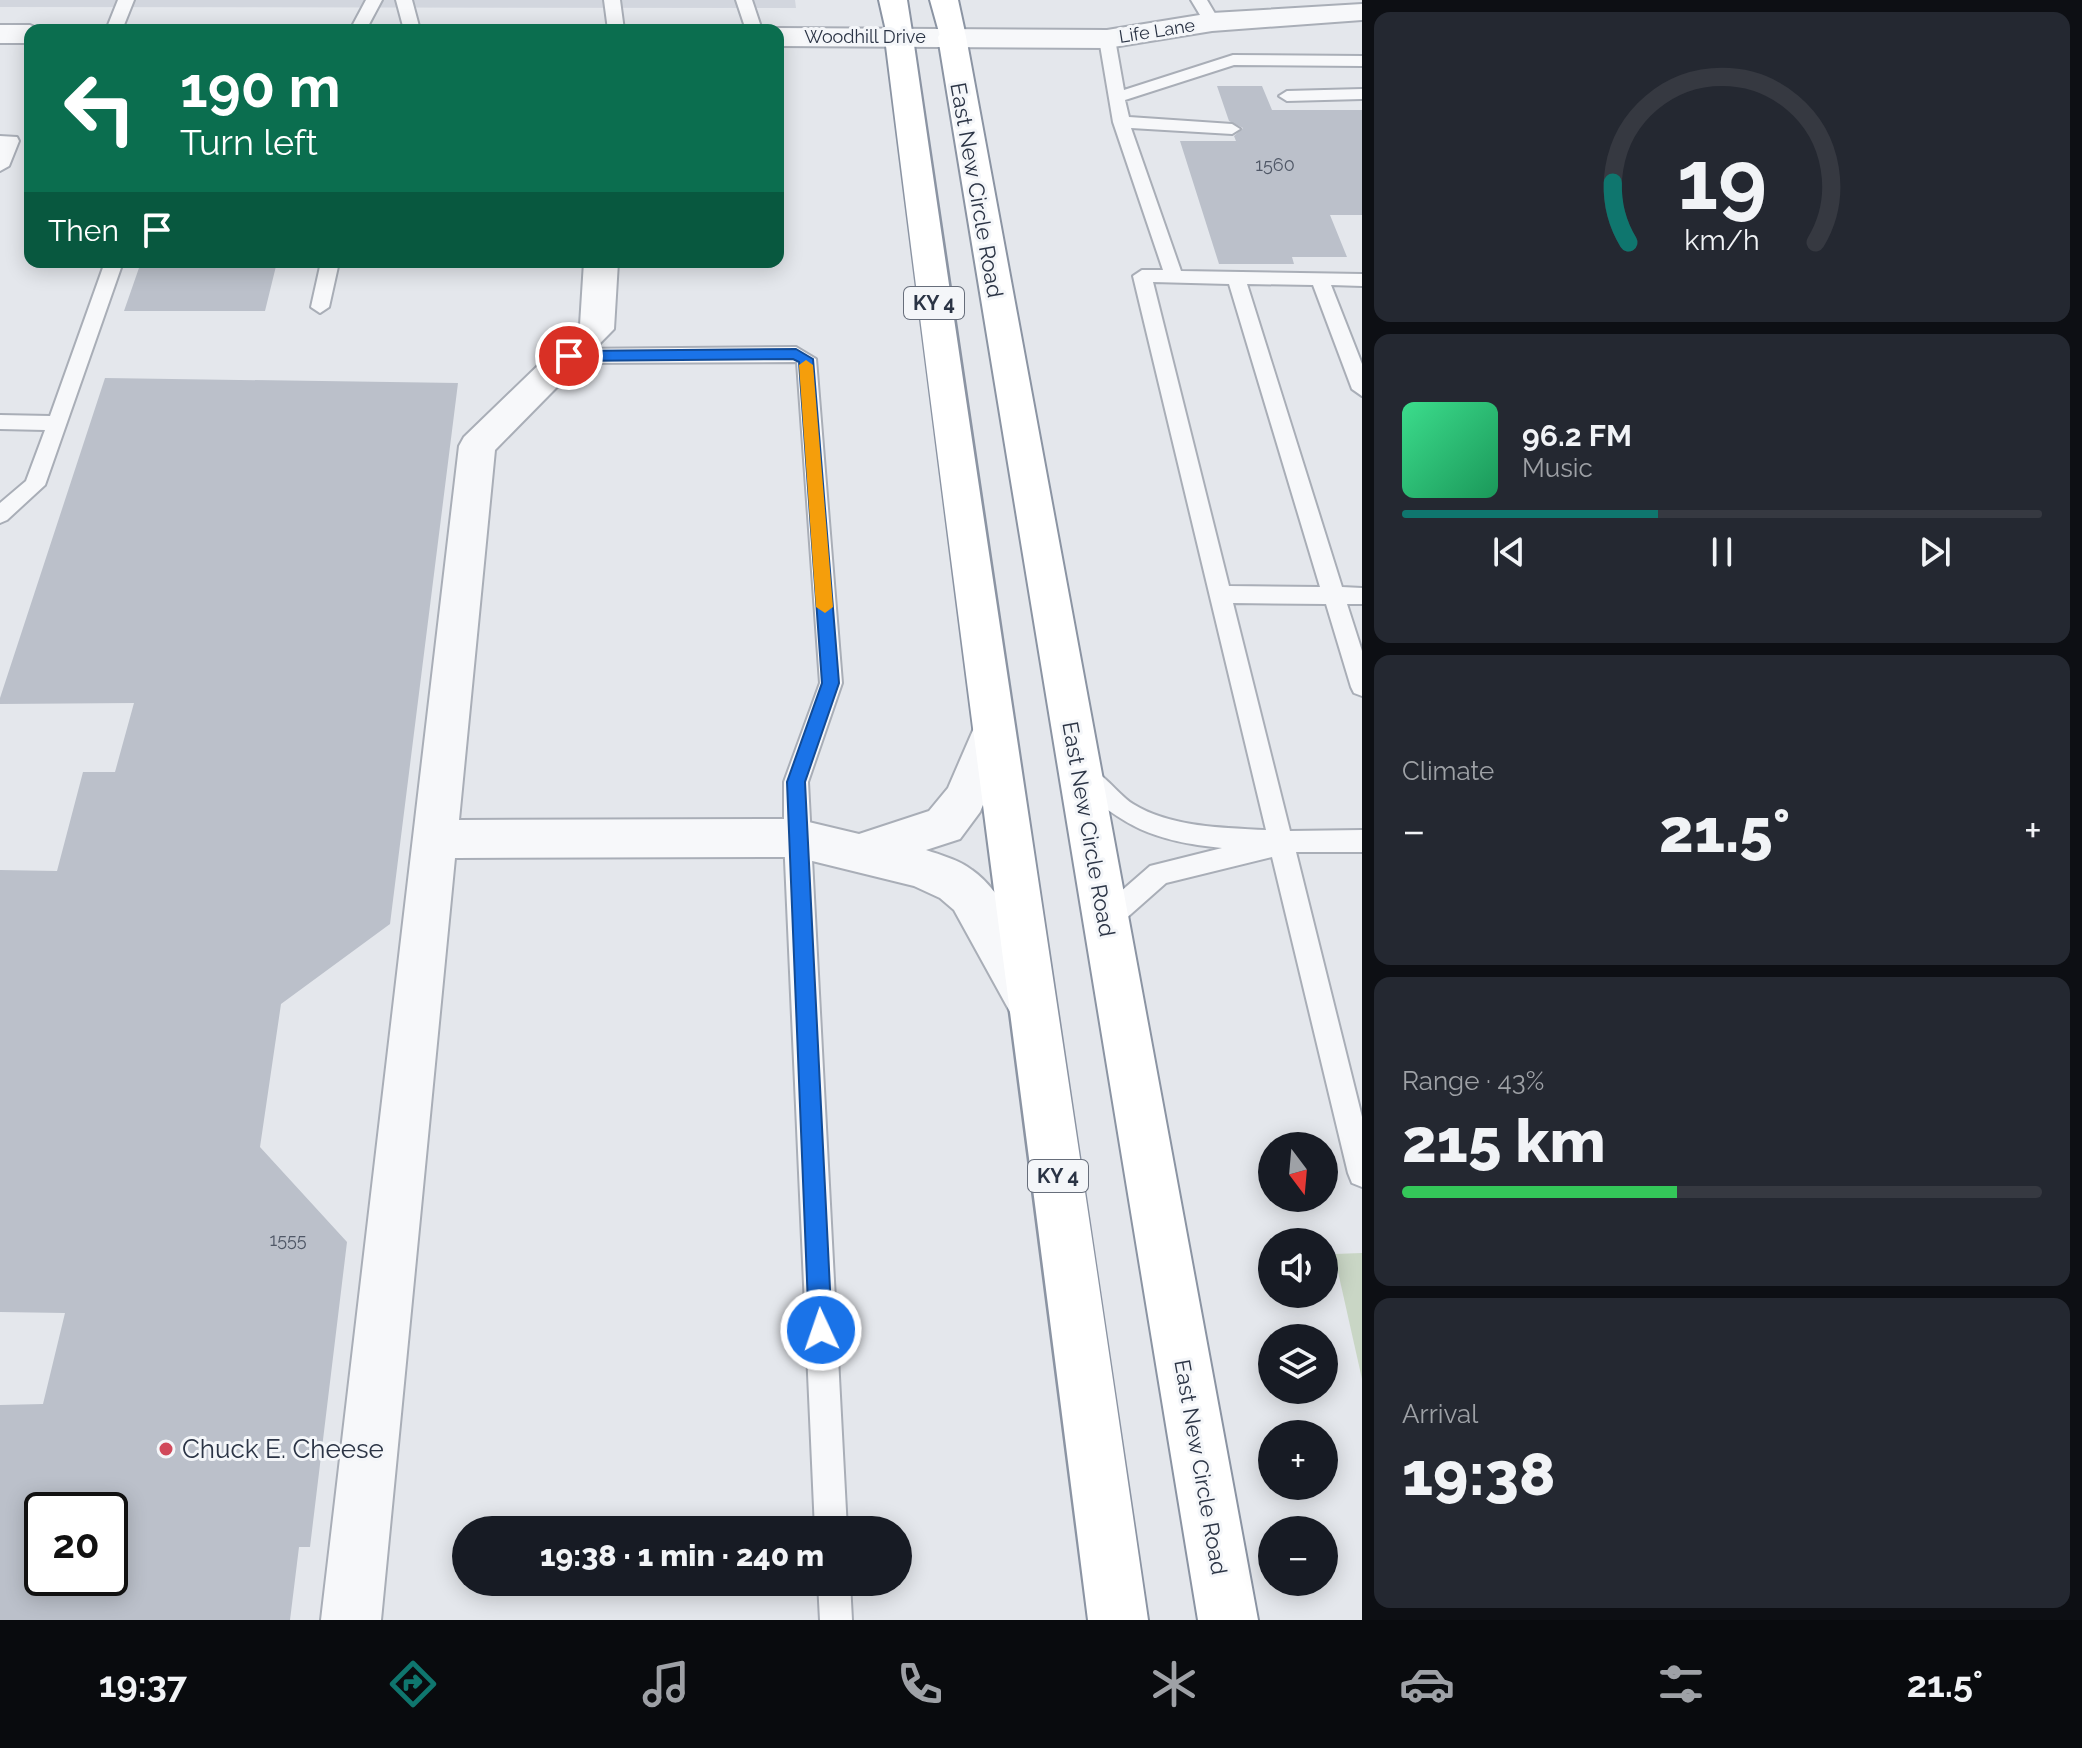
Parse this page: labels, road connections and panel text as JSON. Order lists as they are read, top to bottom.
{
  "streets": {
    "highway": ["East New Circle Road", "KY 4"],
    "street": ["Life Lane", "Woodhill Drive"]
  },
  "crossings": [
    ["Life Lane", "Woodhill Drive"],
    ["Life Lane", "East New Circle Road"],
    ["Life Lane", "KY 4"],
    ["Woodhill Drive", "East New Circle Road"],
    ["Woodhill Drive", "KY 4"],
    ["East New Circle Road", "KY 4"]
  ],
  "places": ["Chuck E. Cheese"],
  "house_numbers": ["1560", "1555"],
  "north": "bottom",
  "page": {
    "turn": ["190 m", "Turn left"],
    "then": "Then",
    "song": ["96.2 FM", "Music"],
    "tile": [
      "Climate",
      ["Range · 43%", "215 km"],
      ["Arrival", "19:38"]
    ],
    "heat": ["−", "21.5°", "+"],
    "map_buttons": ["+", "−"],
    "limit": "20",
    "trip": "19:38 · 1 min · 240 m",
    "tabs": ["19:37", "21.5°"],
    "gauge": ["19", "km/h"]
  }
}
